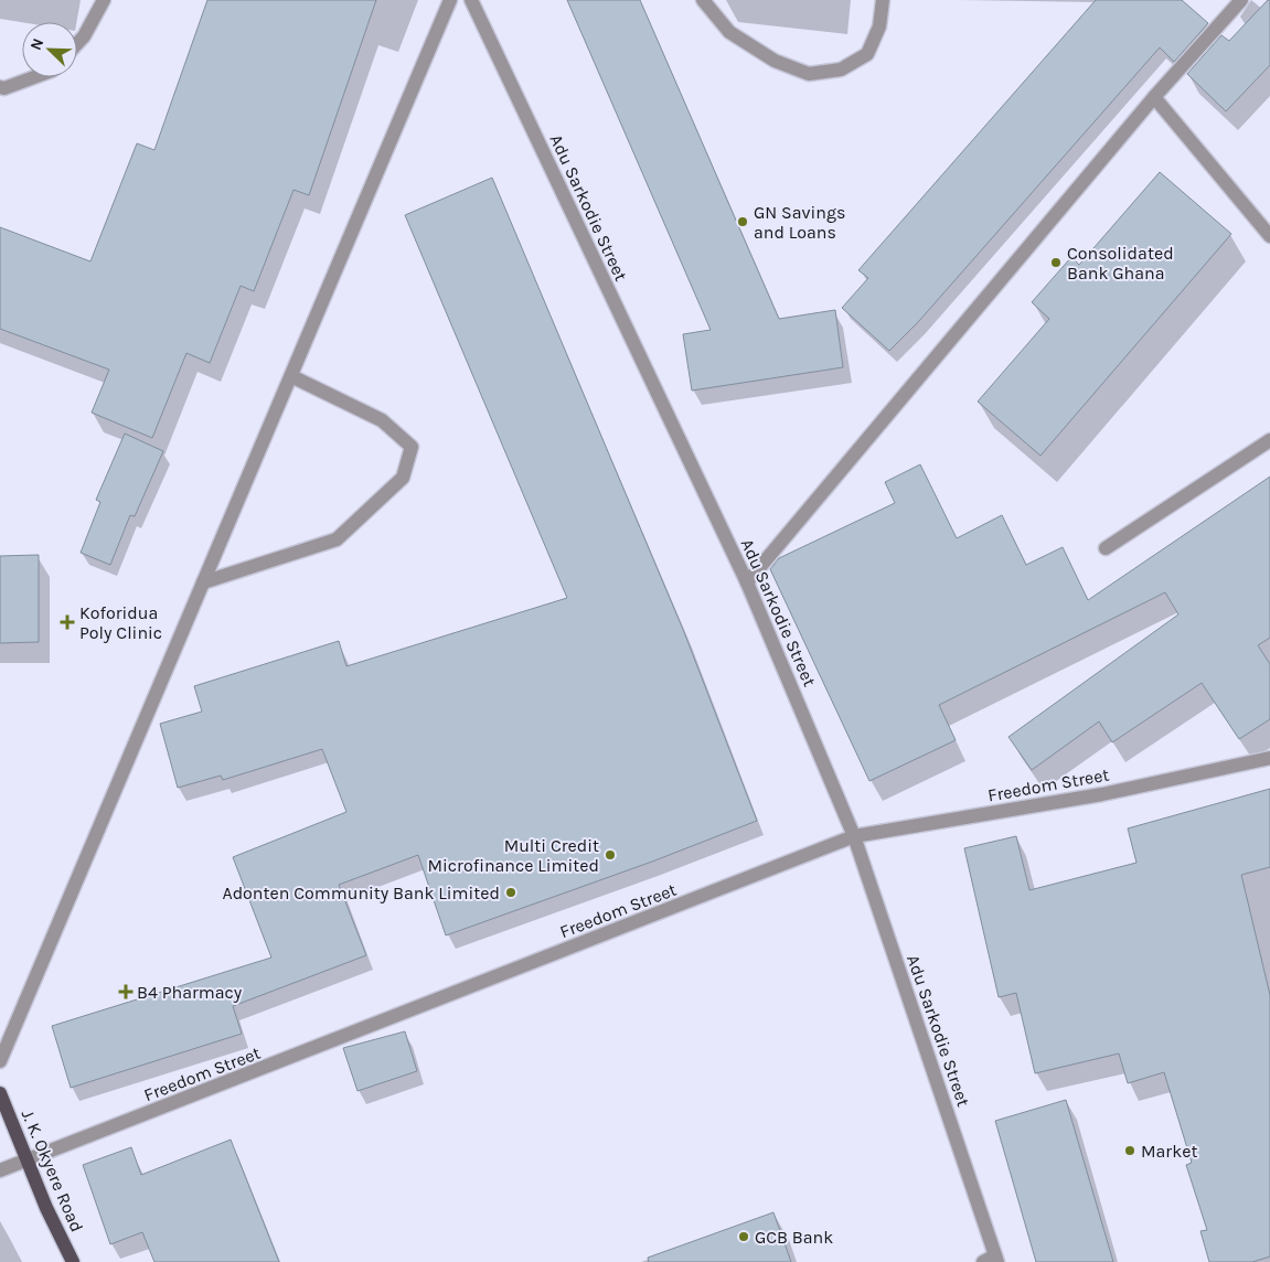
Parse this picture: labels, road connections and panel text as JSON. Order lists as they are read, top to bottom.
{
  "streets": {
    "main road": ["J. K. Okyere Road"],
    "street": ["Adu Sarkodie Street", "Freedom Street"]
  },
  "crossings": [
    ["Adu Sarkodie Street", "Freedom Street"],
    ["Freedom Street", "J. K. Okyere Road"]
  ],
  "places": {
    "other": [
      "GN Savings and Loans",
      "Consolidated Bank Ghana",
      "Multi Credit Microfinance Limited",
      "Adonten Community Bank Limited",
      "Market",
      "GCB Bank"
    ],
    "health": ["Koforidua Poly Clinic", "B4 Pharmacy"]
  },
  "north": "top left"
}
